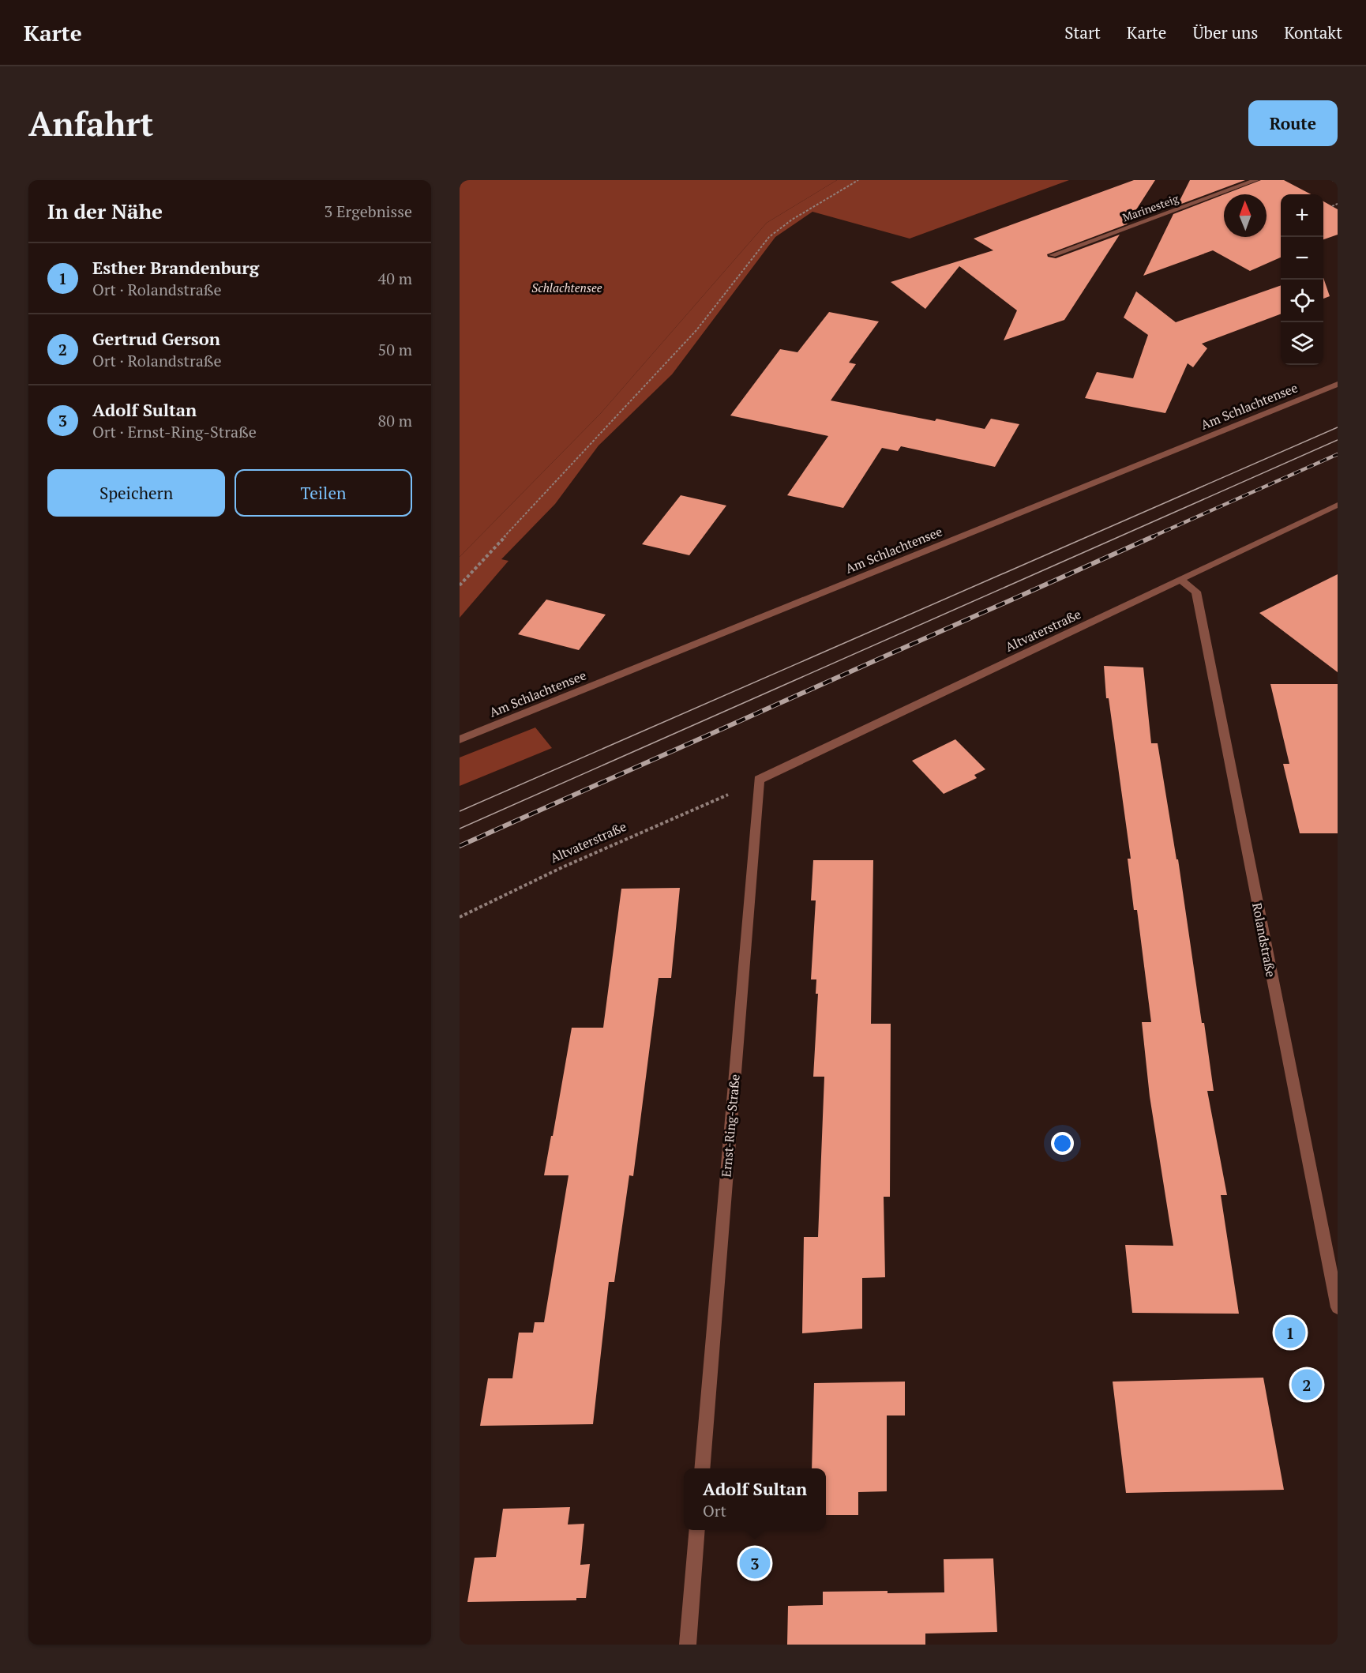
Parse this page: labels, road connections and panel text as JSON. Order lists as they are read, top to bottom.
{
  "streets": {
    "street": [
      "Marinesteig",
      "Am Schlachtensee",
      "Altvaterstraße",
      "Rolandstraße",
      "Ernst-Ring-Straße"
    ]
  },
  "crossings": [
    ["Altvaterstraße", "Rolandstraße"],
    ["Altvaterstraße", "Ernst-Ring-Straße"]
  ],
  "water": ["Schlachtensee"],
  "north": "top",
  "page": {
    "header": "Karte",
    "nav": [
      "Start",
      "Karte",
      "Über uns",
      "Kontakt"
    ],
    "buttons": [
      "Route",
      ["Speichern", "Teilen"]
    ],
    "title": "Anfahrt",
    "heading": ["In der Nähe", "3 Ergebnisse"],
    "map_buttons": ["+", "−"],
    "list": [
      {
        "mark": "1",
        "name": "Esther Brandenburg",
        "note": "Ort · Rolandstraße",
        "value": "40 m"
      },
      {
        "mark": "2",
        "name": "Gertrud Gerson",
        "note": "Ort · Rolandstraße",
        "value": "50 m"
      },
      {
        "mark": "3",
        "name": "Adolf Sultan",
        "note": "Ort · Ernst-Ring-Straße",
        "value": "80 m"
      }
    ],
    "pins": ["1", "2", "3"],
    "popup": ["Adolf Sultan", "Ort"]
  }
}
